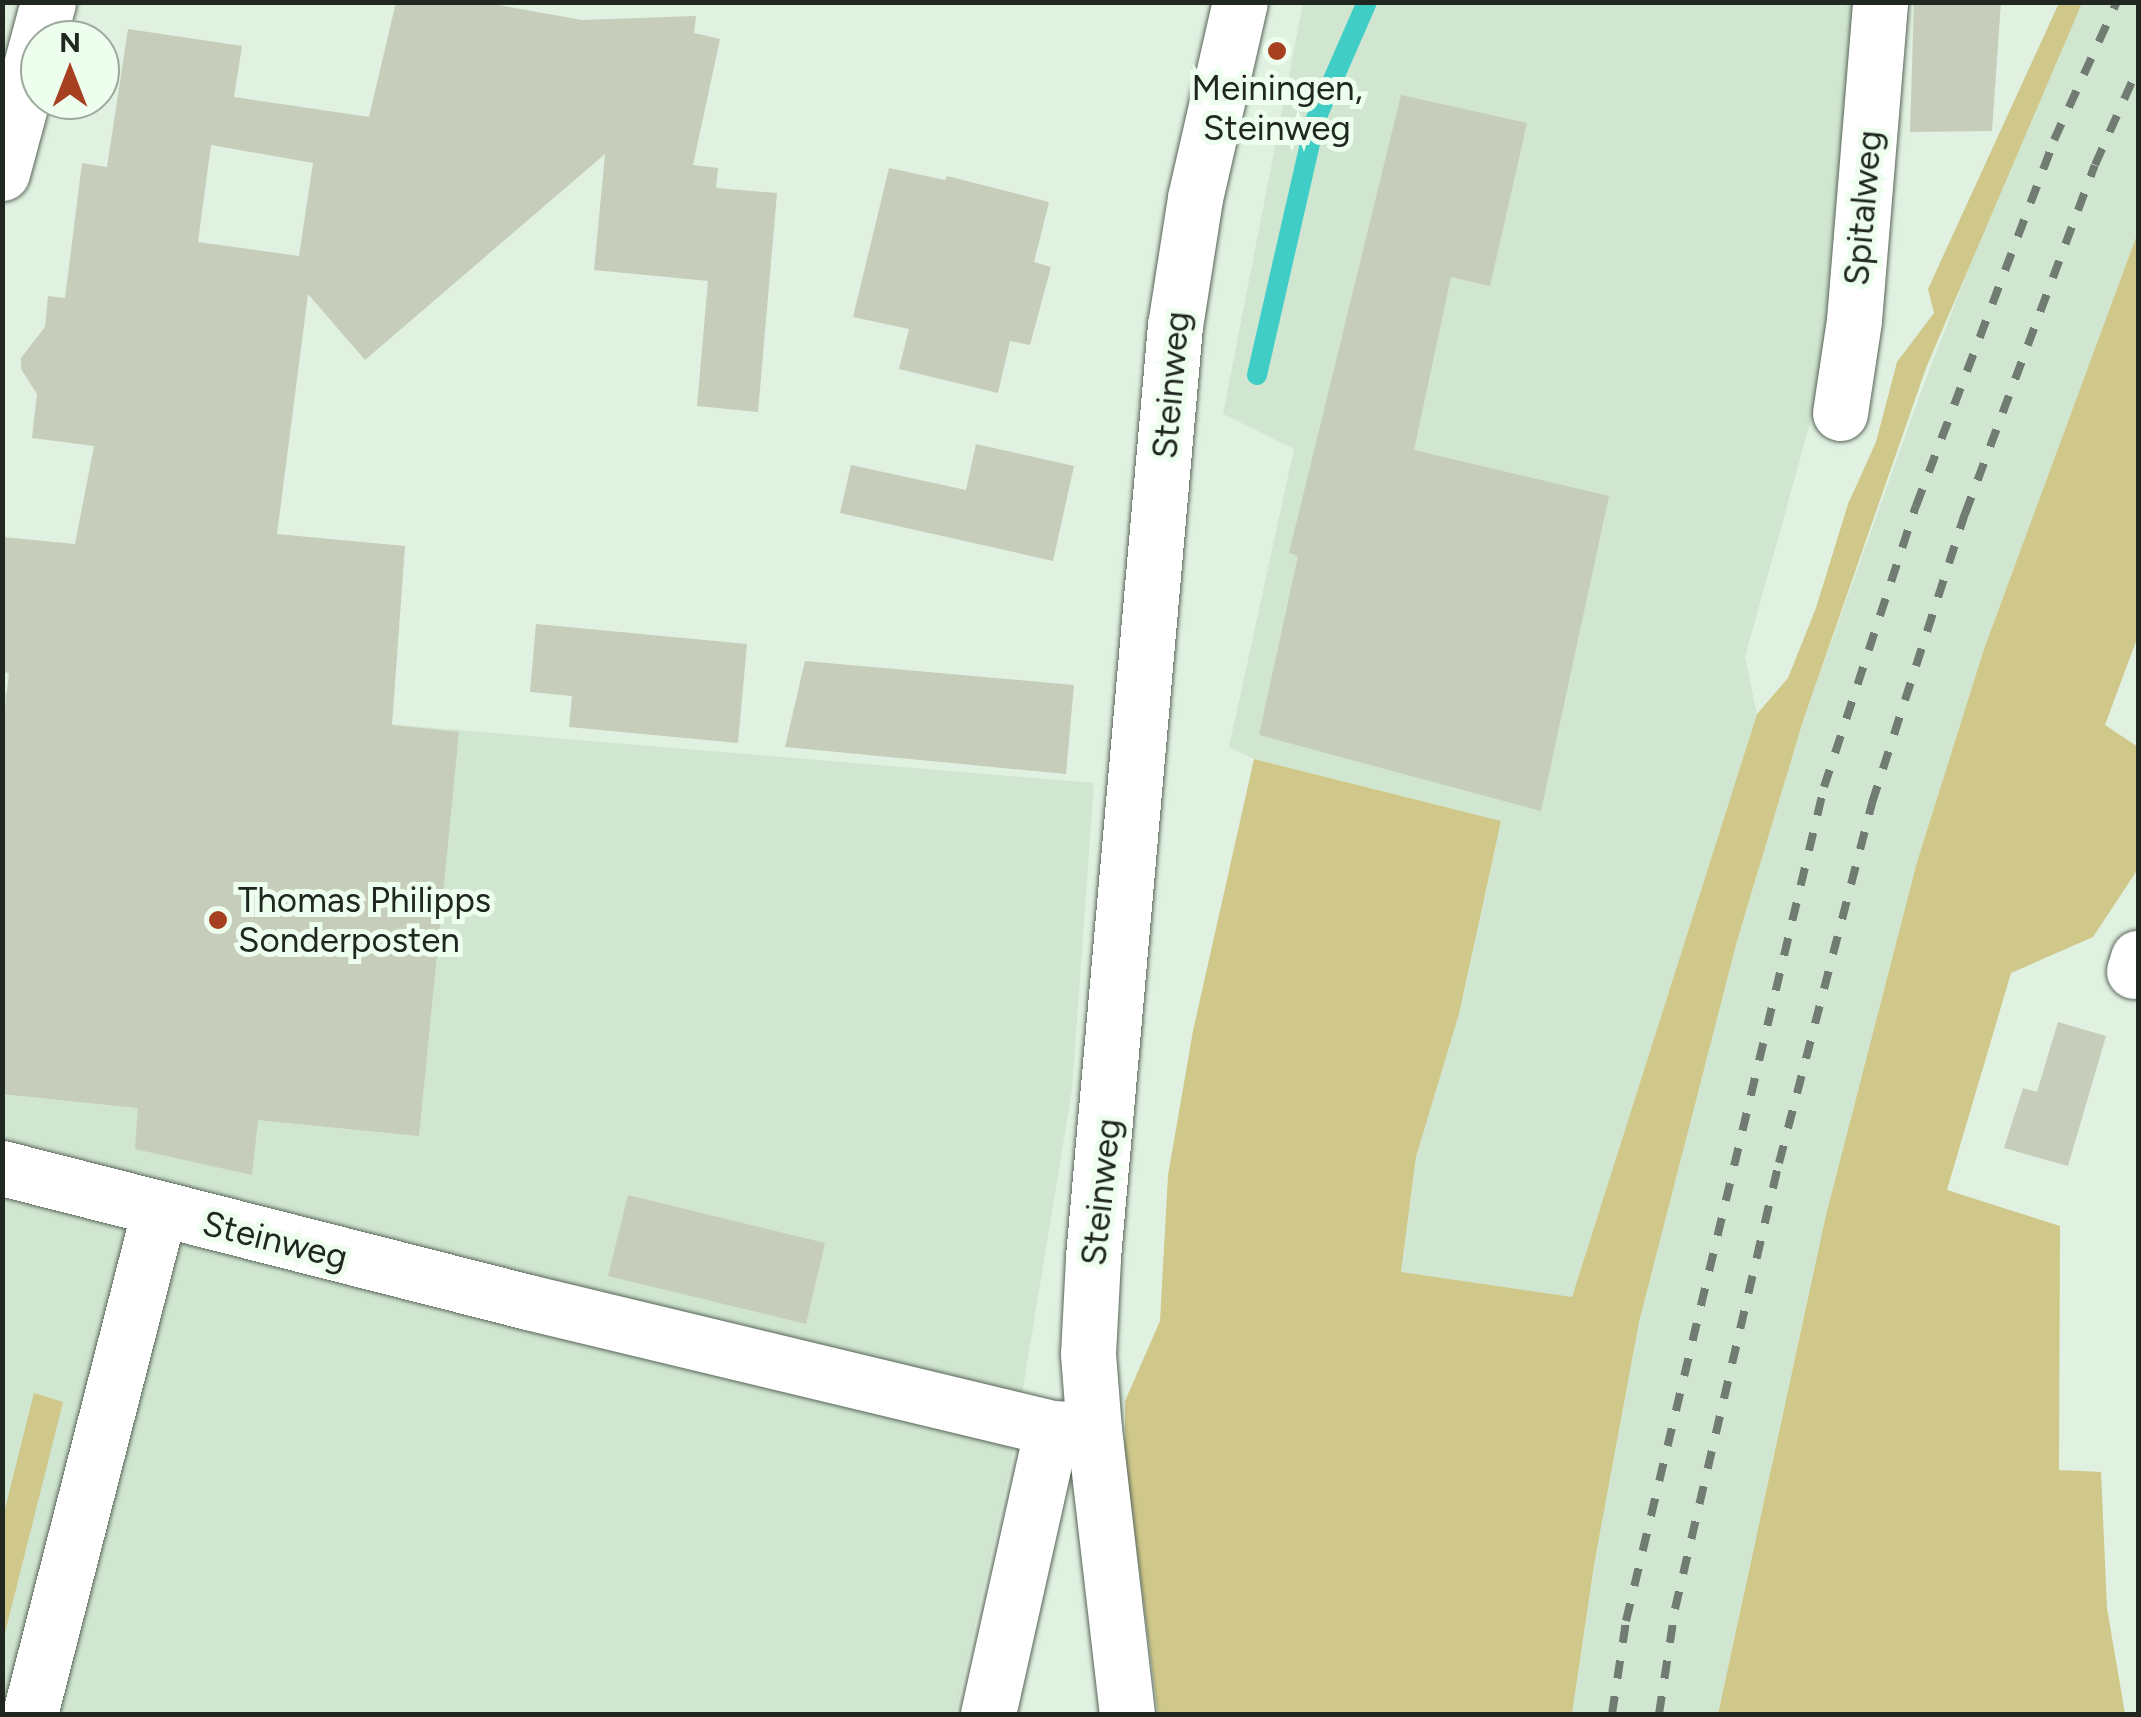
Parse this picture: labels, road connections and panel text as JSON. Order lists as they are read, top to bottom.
{
  "streets": {
    "street": ["Spitalweg", "Steinweg"]
  },
  "places": ["Meiningen, Steinweg", "Thomas Philipps Sonderposten"],
  "north": "top"
}
